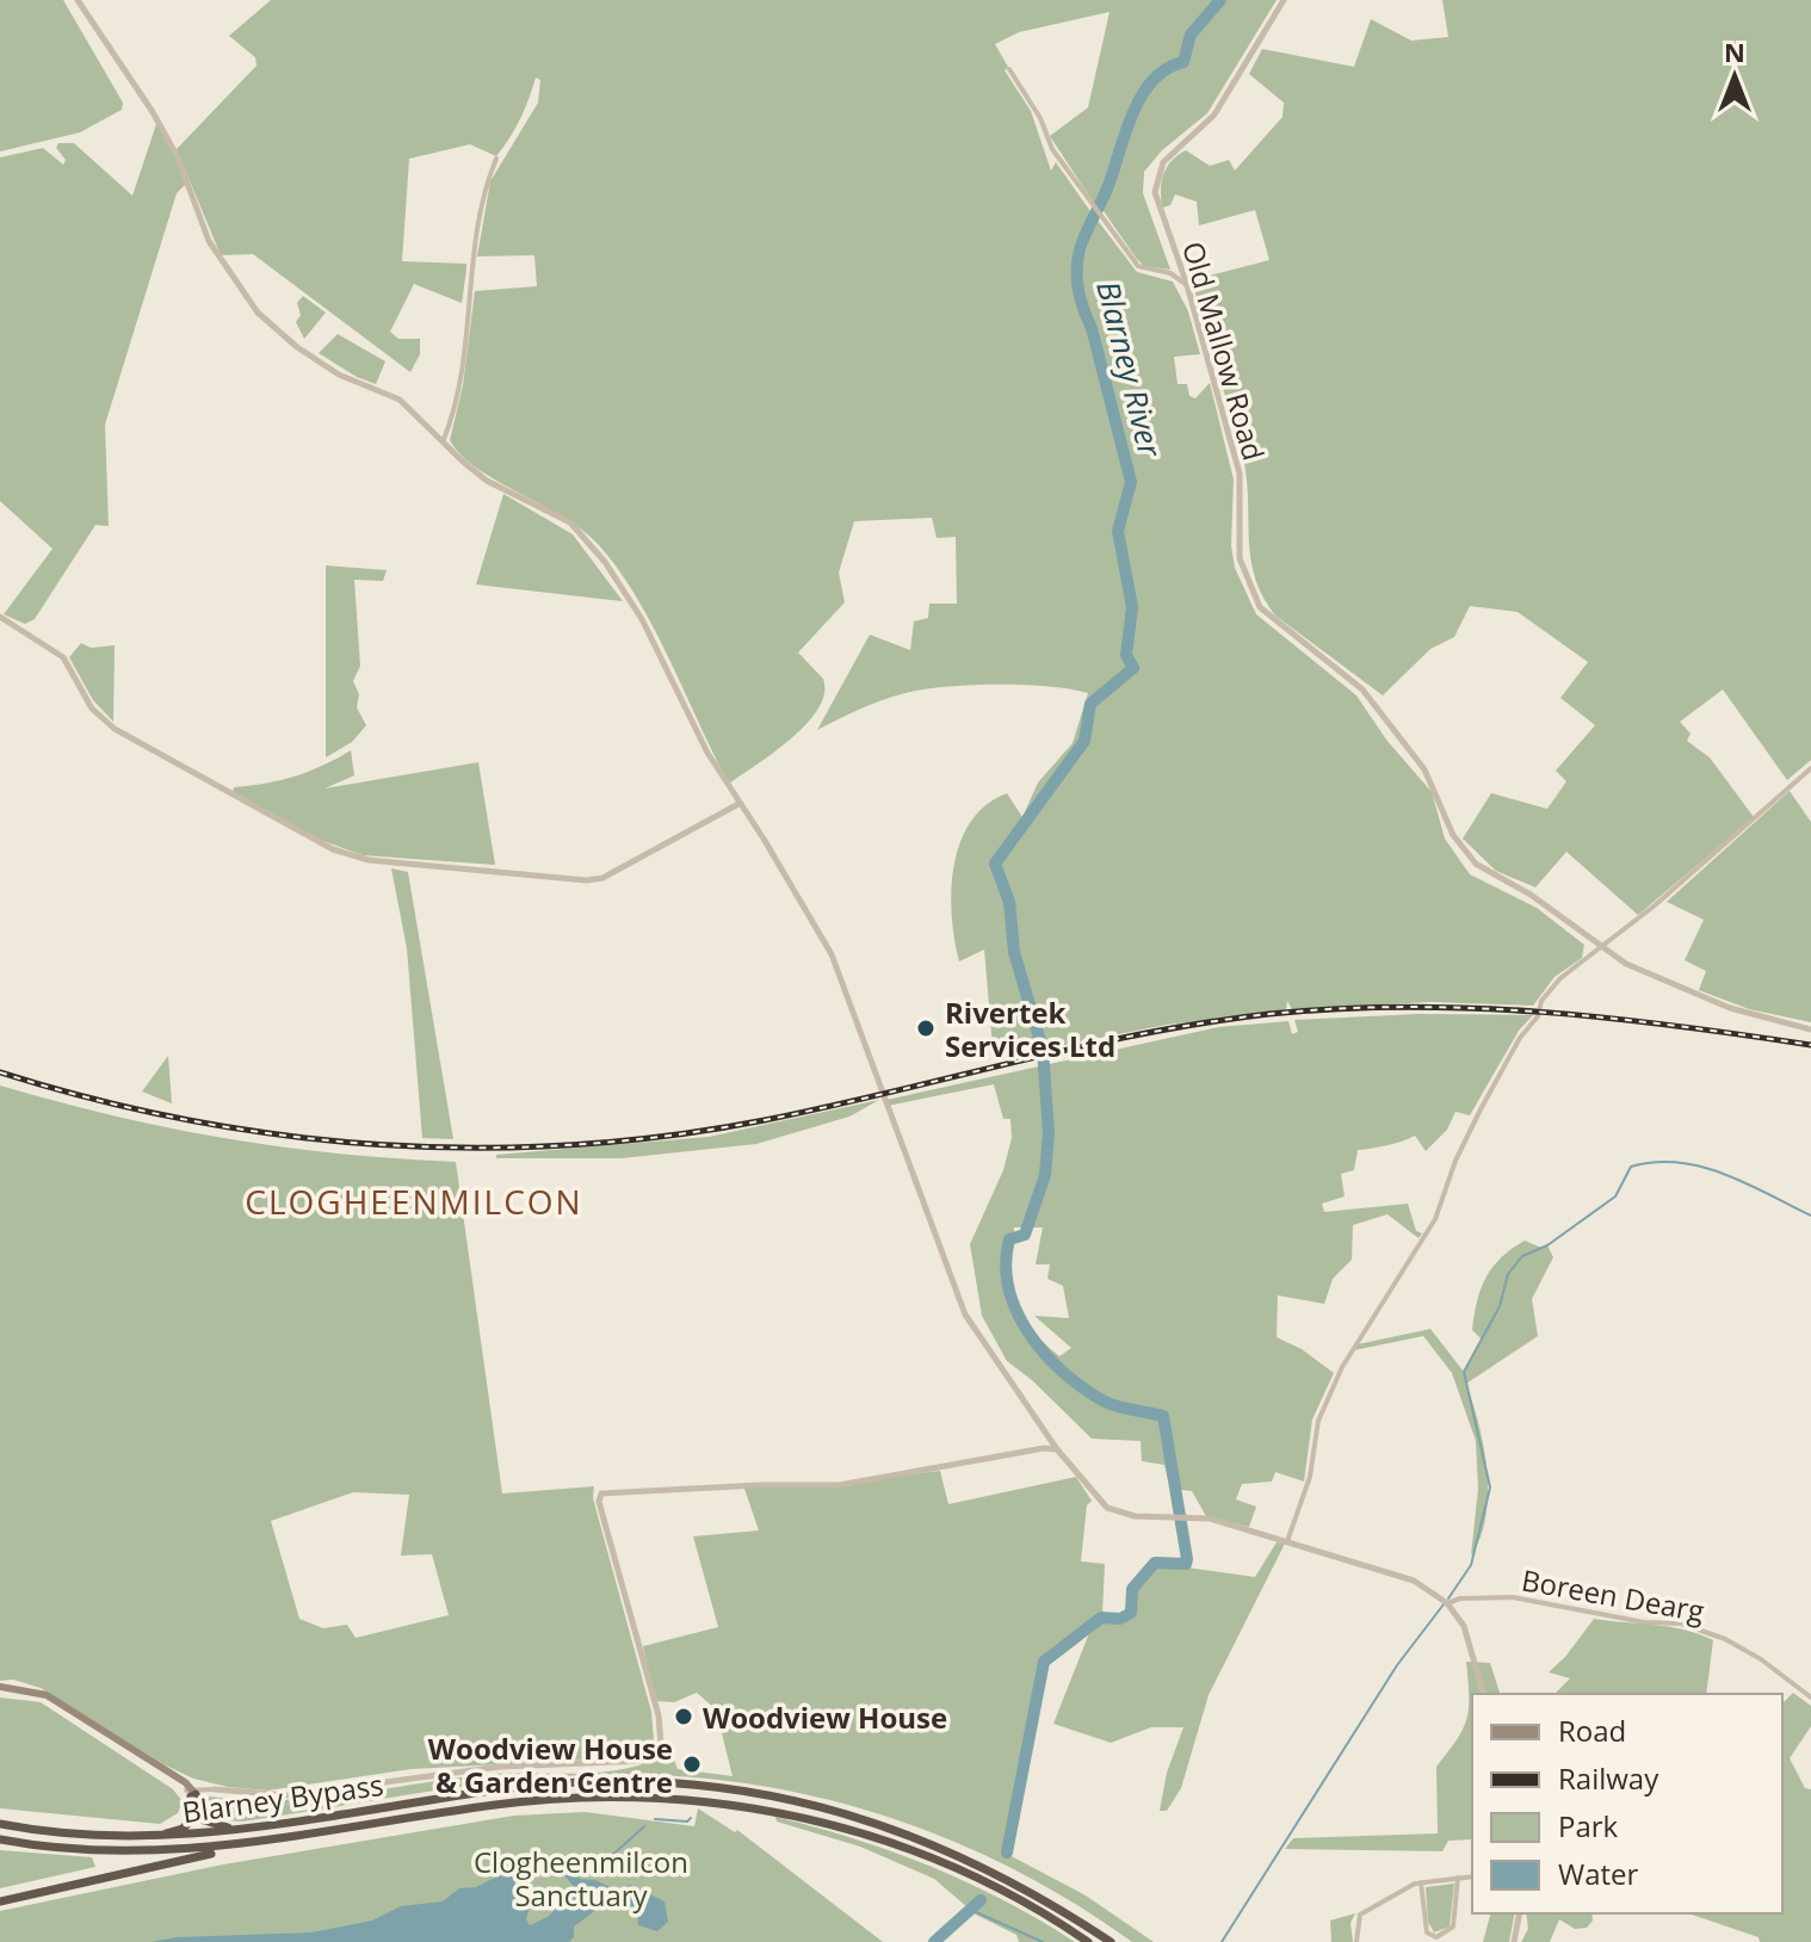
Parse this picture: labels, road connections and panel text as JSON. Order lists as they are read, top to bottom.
{
  "streets": {
    "highway": ["Blarney Bypass"],
    "street": ["Old Mallow Road", "Boreen Dearg"]
  },
  "districts": ["CLOGHEENMILCON"],
  "water": ["Blarney River"],
  "parks": ["Clogheenmilcon Sanctuary"],
  "places": ["Rivertek Services Ltd", "Woodview House", "Woodview House & Garden Centre"],
  "legend": [
    "Road",
    "Railway",
    "Park",
    "Water"
  ],
  "north": "top"
}
